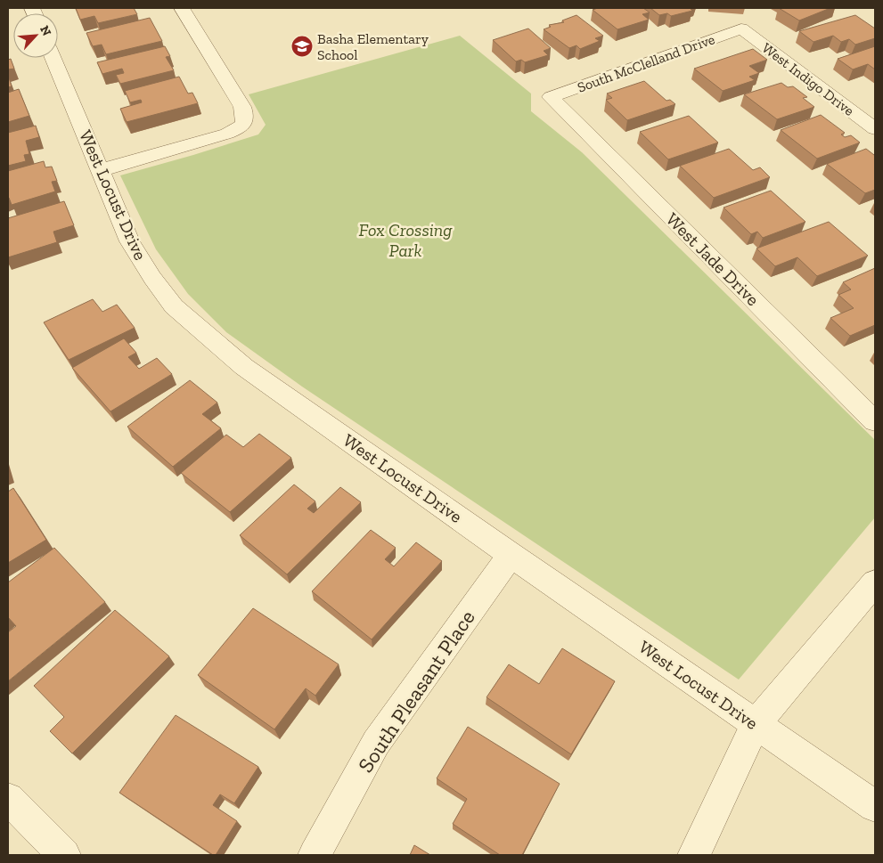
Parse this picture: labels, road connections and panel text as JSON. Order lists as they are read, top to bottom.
{
  "streets": {
    "street": [
      "South McClelland Drive",
      "West Indigo Drive",
      "West Locust Drive",
      "West Jade Drive",
      "South Pleasant Place"
    ]
  },
  "crossings": [
    ["South McClelland Drive", "West Indigo Drive"],
    ["South McClelland Drive", "West Jade Drive"],
    ["West Locust Drive", "South Pleasant Place"]
  ],
  "parks": ["Fox Crossing Park"],
  "places": {
    "school or university": ["Basha Elementary School"]
  },
  "north": "top right"
}
